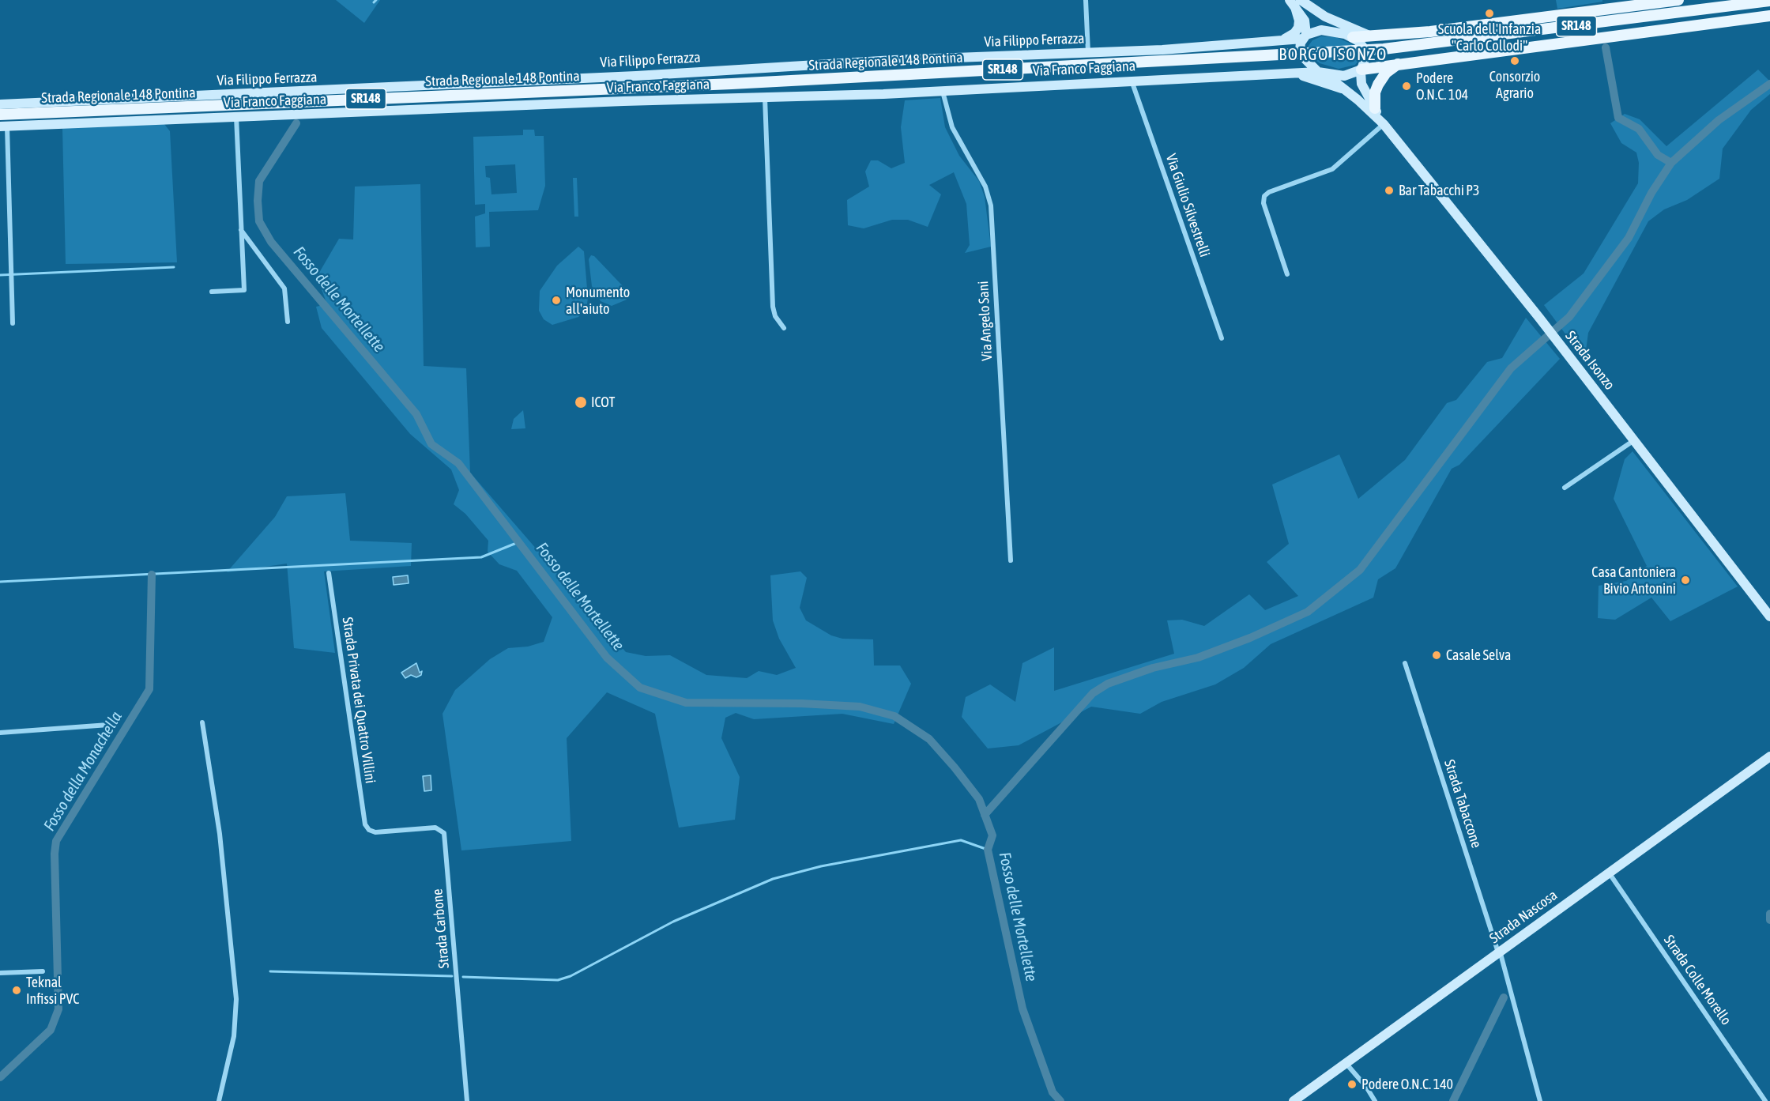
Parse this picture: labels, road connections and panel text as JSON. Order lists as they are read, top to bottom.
{
  "streets": {
    "main road": ["SR148", "Strada Regionale 148 Pontina"],
    "street": [
      "Via Filippo Ferrazza",
      "Via Franco Faggiana",
      "Via Giulio Silvestrelli",
      "Via Angelo Sani",
      "Strada Isonzo",
      "Strada Privata dei Quattro Villini",
      "Strada Tabaccone",
      "Strada Nascosa",
      "Strada Carbone",
      "Strada Colle Morello"
    ]
  },
  "crossings": [
    ["Via Filippo Ferrazza", "Via Franco Faggiana"],
    ["Via Franco Faggiana", "Via Giulio Silvestrelli"],
    ["Via Franco Faggiana", "Via Angelo Sani"],
    ["Strada Privata dei Quattro Villini", "Strada Carbone"],
    ["Strada Tabaccone", "Strada Nascosa"],
    ["Strada Nascosa", "Strada Colle Morello"]
  ],
  "districts": ["BORGO ISONZO"],
  "water": ["Fosso delle Mortellette", "Fosso della Monachella"],
  "places": [
    "Scuola dell'Infanzia \"Carlo Collodi\"",
    "Consorzio Agrario",
    "Podere O.N.C. 104",
    "Bar Tabacchi P3",
    "Monumento all'aiuto",
    "ICOT",
    "Casa Cantoniera Bivio Antonini",
    "Casale Selva",
    "Teknal Infissi PVC",
    "Podere O.N.C. 140"
  ]
}
